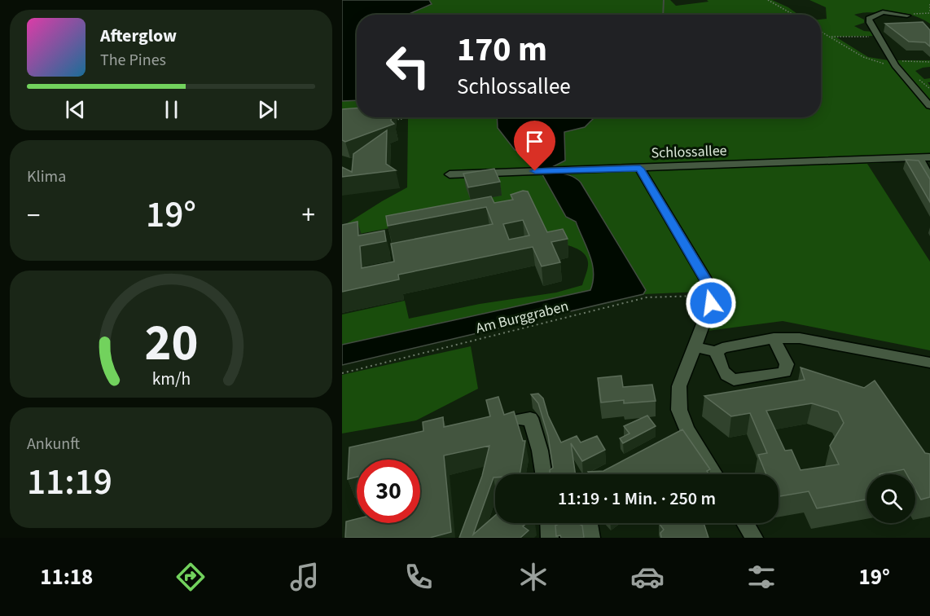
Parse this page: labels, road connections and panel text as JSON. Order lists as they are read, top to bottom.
{
  "streets": {
    "street": ["Schlossallee"],
    "path": ["Am Burggraben"]
  },
  "page": {
    "turn": ["170 m", "Schlossallee"],
    "song": ["Afterglow", "The Pines"],
    "tile": [
      "Klima",
      ["Ankunft", "11:19"]
    ],
    "heat": ["−", "19°", "+"],
    "limit": "30",
    "trip": "11:19 · 1 Min. · 250 m",
    "tabs": ["11:18", "19°"],
    "gauge": ["20", "km/h"]
  }
}
